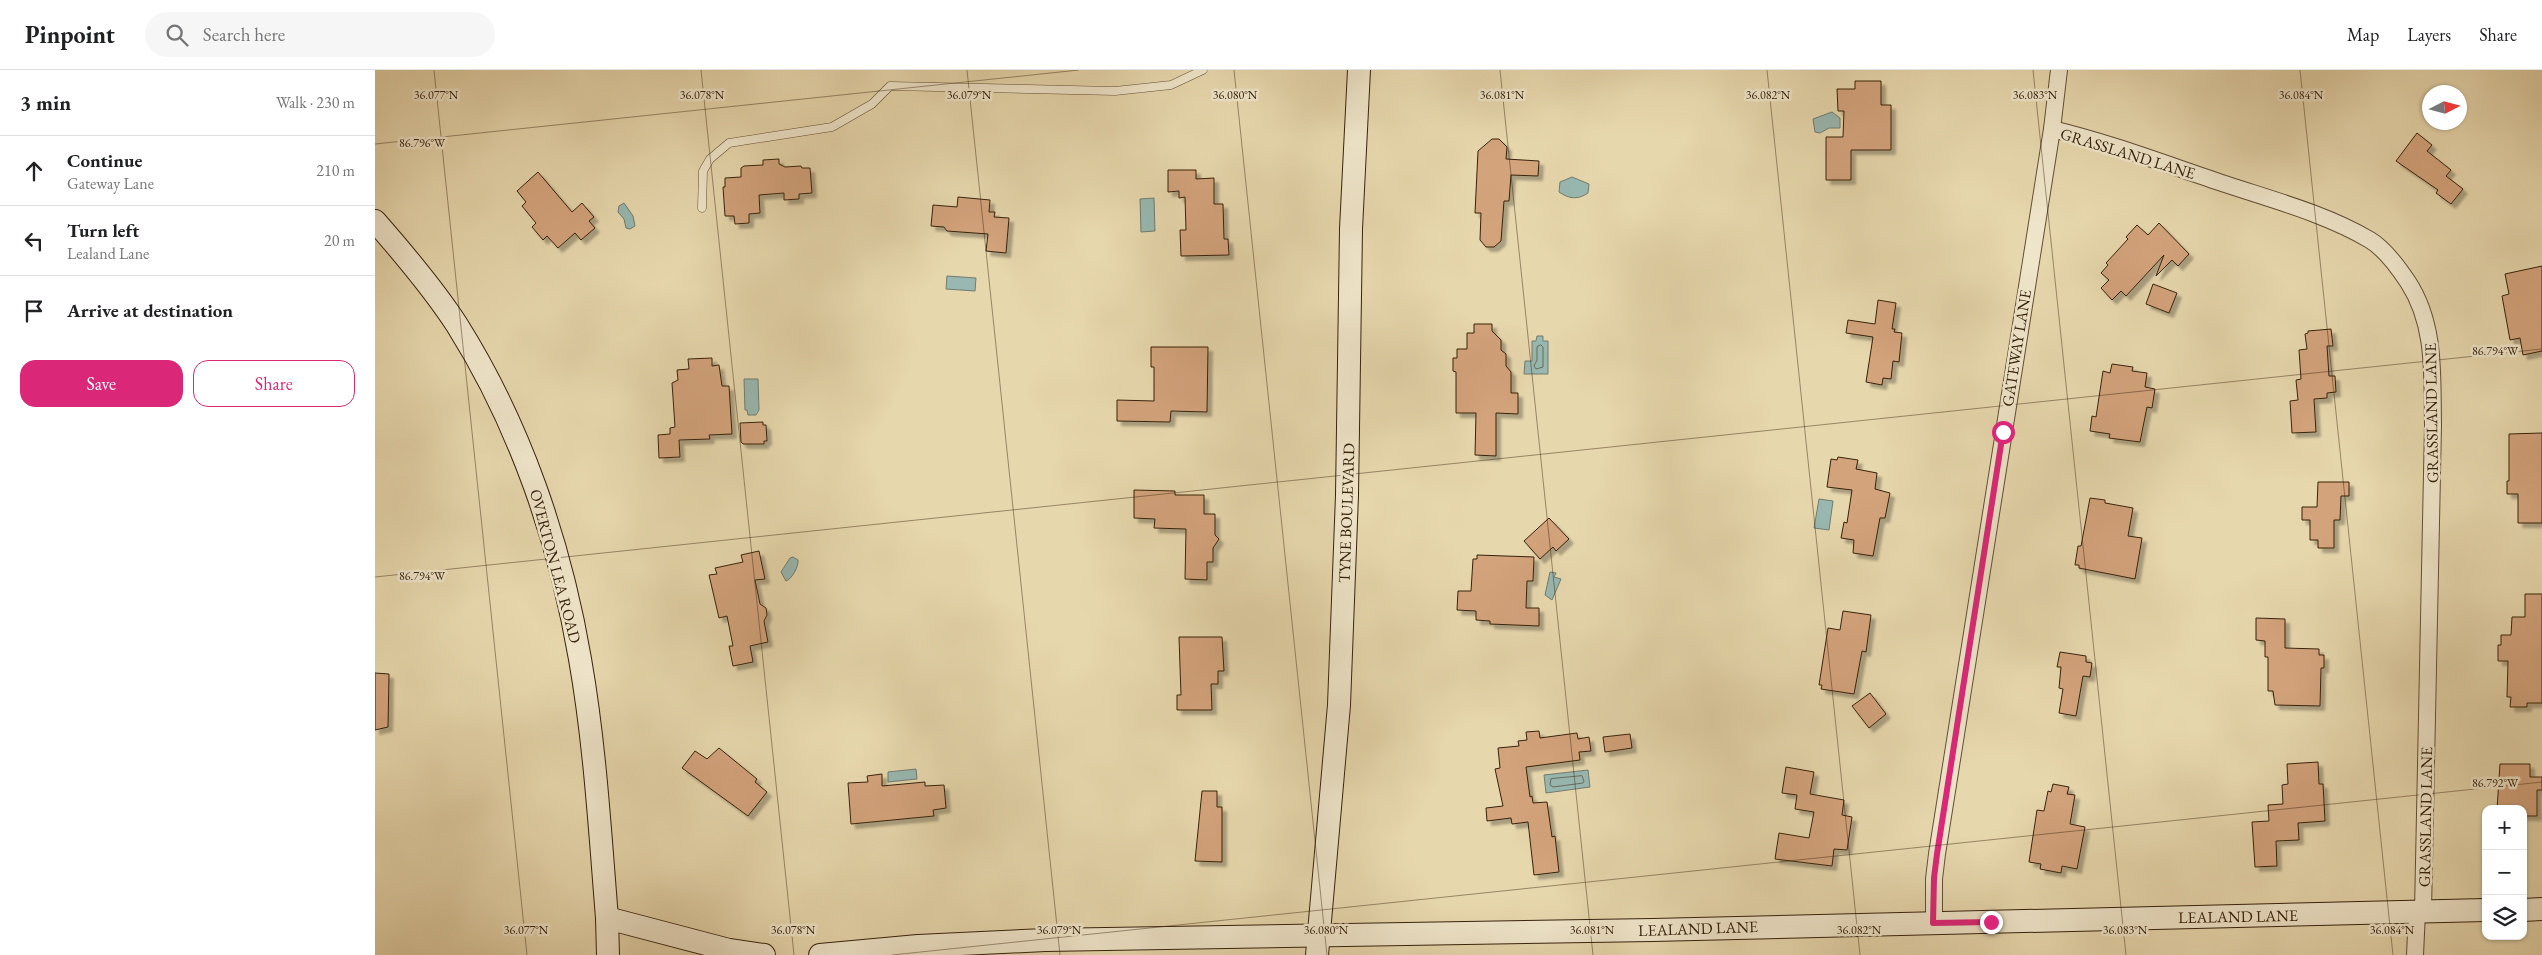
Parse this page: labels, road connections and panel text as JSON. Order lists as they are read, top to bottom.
{
  "streets": {
    "street": [
      "GRASSLAND LANE",
      "GATEWAY LANE",
      "TYNE BOULEVARD",
      "OVERTON LEA ROAD",
      "LEALAND LANE"
    ]
  },
  "crossings": [
    ["GRASSLAND LANE", "GATEWAY LANE"],
    ["GRASSLAND LANE", "LEALAND LANE"],
    ["GATEWAY LANE", "LEALAND LANE"],
    ["TYNE BOULEVARD", "LEALAND LANE"]
  ],
  "north": "right",
  "page": {
    "header": "Pinpoint",
    "search": "Search here",
    "nav": ["Map", "Layers", "Share"],
    "heading": ["3 min", "Walk · 230 m"],
    "list": [
      ["Continue", "Gateway Lane", "210 m"],
      ["Turn left", "Lealand Lane", "20 m"],
      "Arrive at destination"
    ],
    "buttons": ["Save", "Share"],
    "map_buttons": ["+", "−"]
  },
  "coordinates": [
    "36.077°N",
    "36.078°N",
    "36.079°N",
    "36.080°N",
    "36.081°N",
    "36.082°N",
    "36.083°N",
    "36.084°N",
    "86.796°W",
    "86.794°W",
    "86.792°W"
  ]
}
